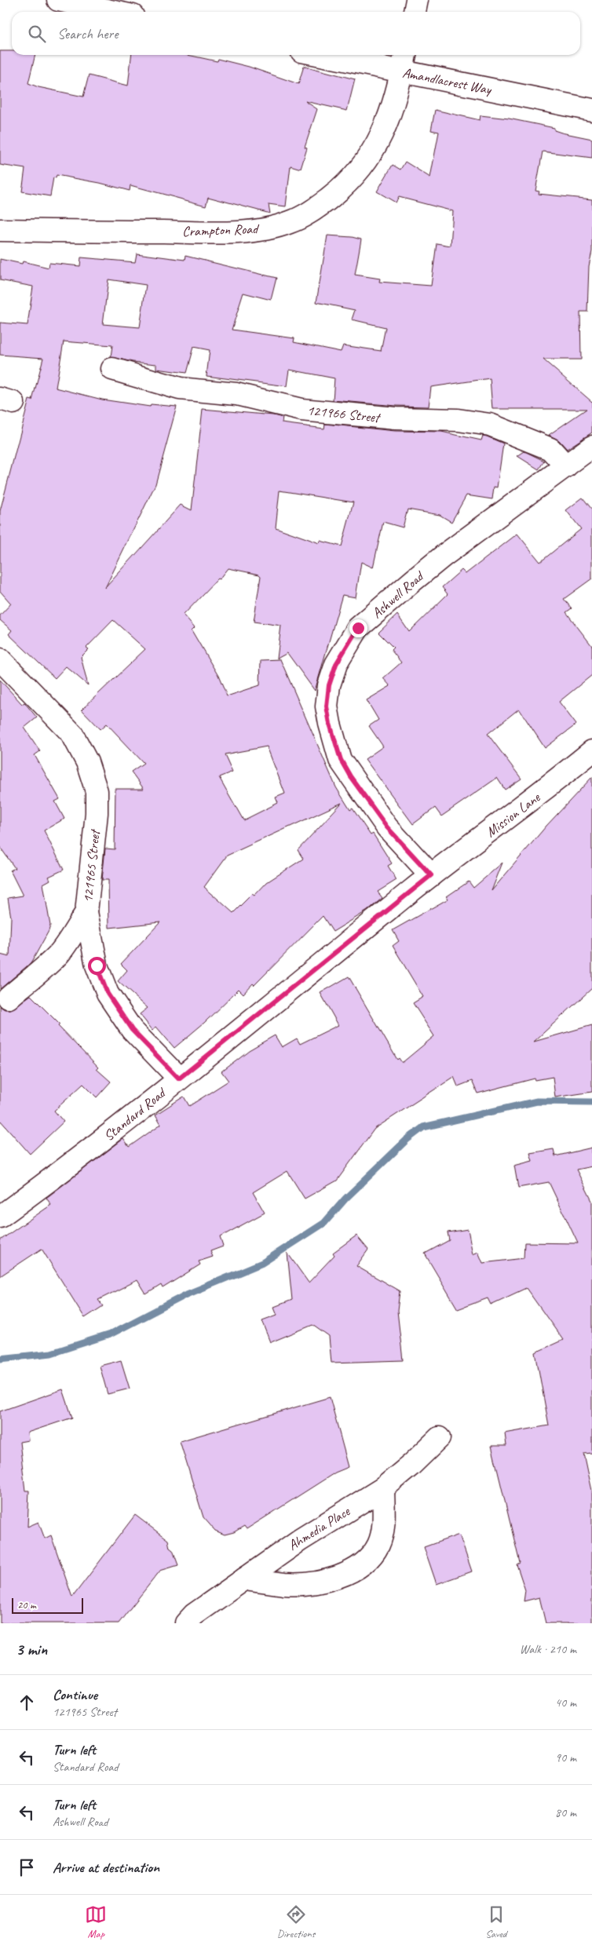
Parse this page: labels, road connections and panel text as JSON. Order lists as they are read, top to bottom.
{
  "streets": {
    "street": [
      "Amandlacrest Way",
      "Crampton Road",
      "121966 Street",
      "Ashwell Road",
      "Mission Lane",
      "121965 Street",
      "Standard Road",
      "Ahmedia Place"
    ]
  },
  "crossings": [
    ["Amandlacrest Way", "Crampton Road"],
    ["121966 Street", "Ashwell Road"],
    ["Ashwell Road", "Mission Lane"],
    ["Ashwell Road", "Standard Road"],
    ["Mission Lane", "Standard Road"],
    ["121965 Street", "Standard Road"]
  ],
  "scale_bar": "20 m",
  "page": {
    "search": "Search here",
    "scale": "20 m",
    "heading": ["3 min", "Walk · 210 m"],
    "list": [
      ["Continue", "121965 Street", "40 m"],
      ["Turn left", "Standard Road", "90 m"],
      ["Turn left", "Ashwell Road", "80 m"],
      "Arrive at destination"
    ],
    "nav": ["Map", "Directions", "Saved"]
  }
}
